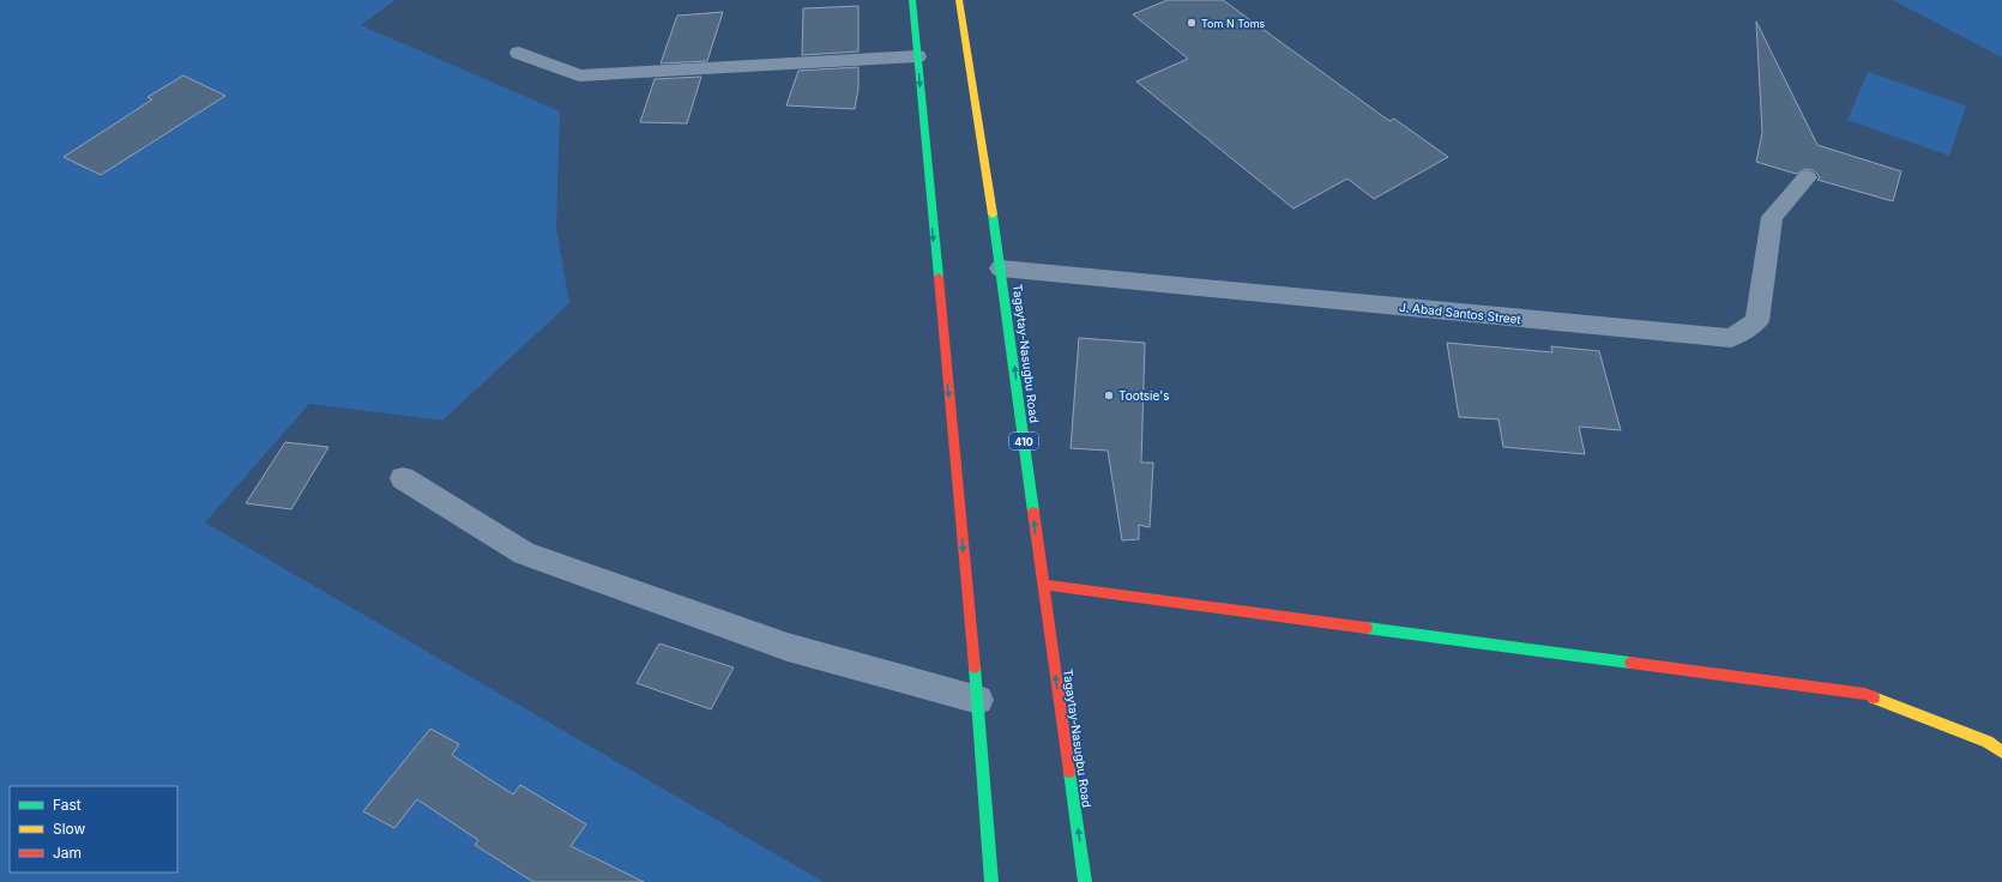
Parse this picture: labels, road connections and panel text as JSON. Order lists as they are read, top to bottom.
{
  "streets": {
    "main road": ["Tagaytay-Nasugbu Road", "410"],
    "street": ["J. Abad Santos Street"]
  },
  "crossings": [
    ["J. Abad Santos Street", "Tagaytay-Nasugbu Road"]
  ],
  "places": ["Tom N Toms", "Tootsie's"],
  "legend": ["Fast", "Slow", "Jam"]
}
